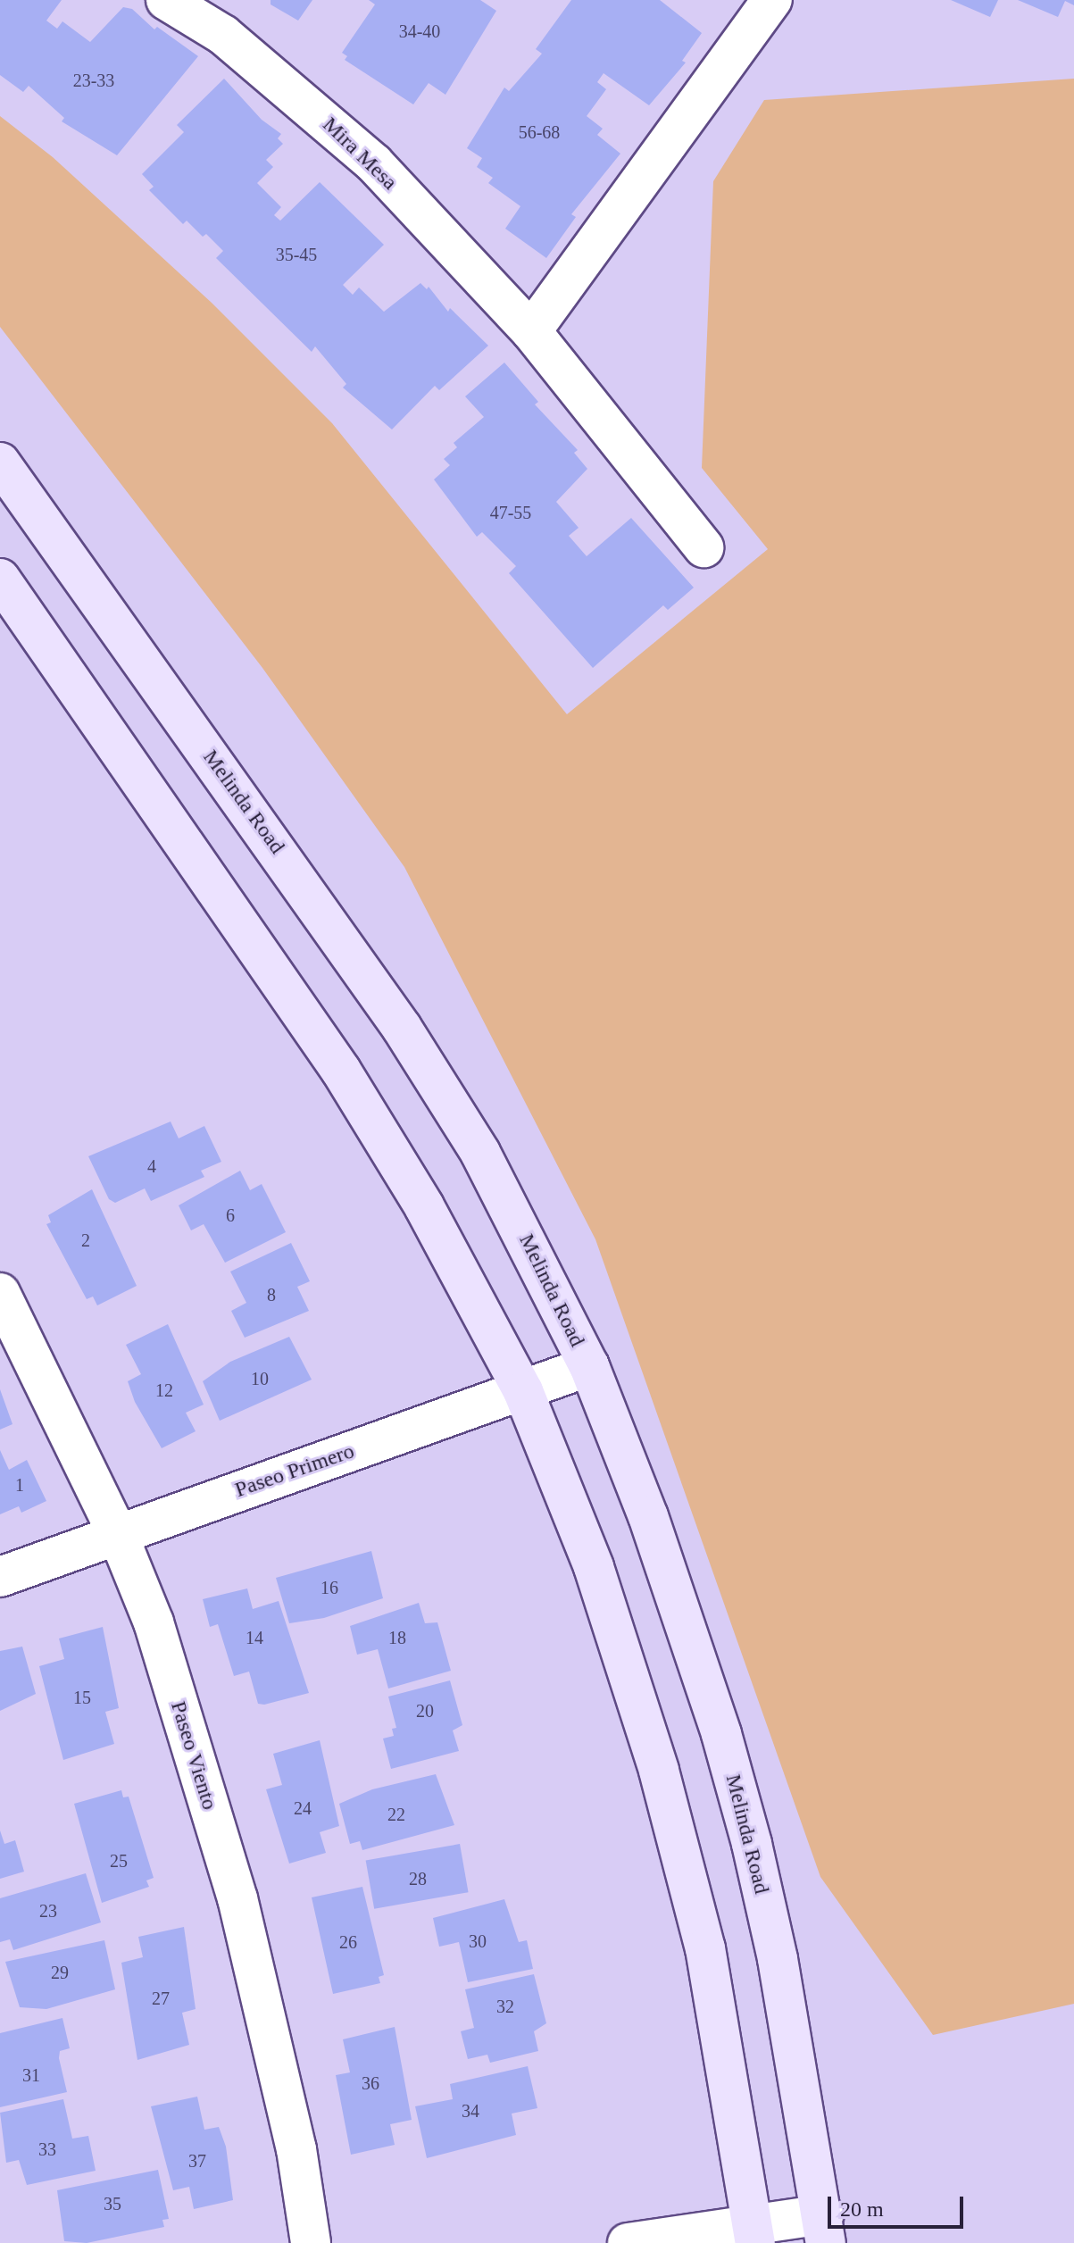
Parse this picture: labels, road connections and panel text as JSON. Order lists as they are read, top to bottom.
{
  "streets": {
    "main road": ["Melinda Road"],
    "street": ["Mira Mesa", "Paseo Primero", "Paseo Viento"]
  },
  "crossings": [
    ["Melinda Road", "Paseo Primero"],
    ["Paseo Primero", "Paseo Viento"]
  ],
  "house_numbers": [
    "34-40",
    "23-33",
    "56-68",
    "35-45",
    "47-55",
    "4",
    "6",
    "2",
    "8",
    "10",
    "12",
    "1",
    "16",
    "14",
    "18",
    "15",
    "20",
    "24",
    "22",
    "25",
    "28",
    "23",
    "30",
    "26",
    "29",
    "27",
    "32",
    "31",
    "36",
    "34",
    "33",
    "37",
    "35"
  ],
  "scale_bar": "20 m"
}
